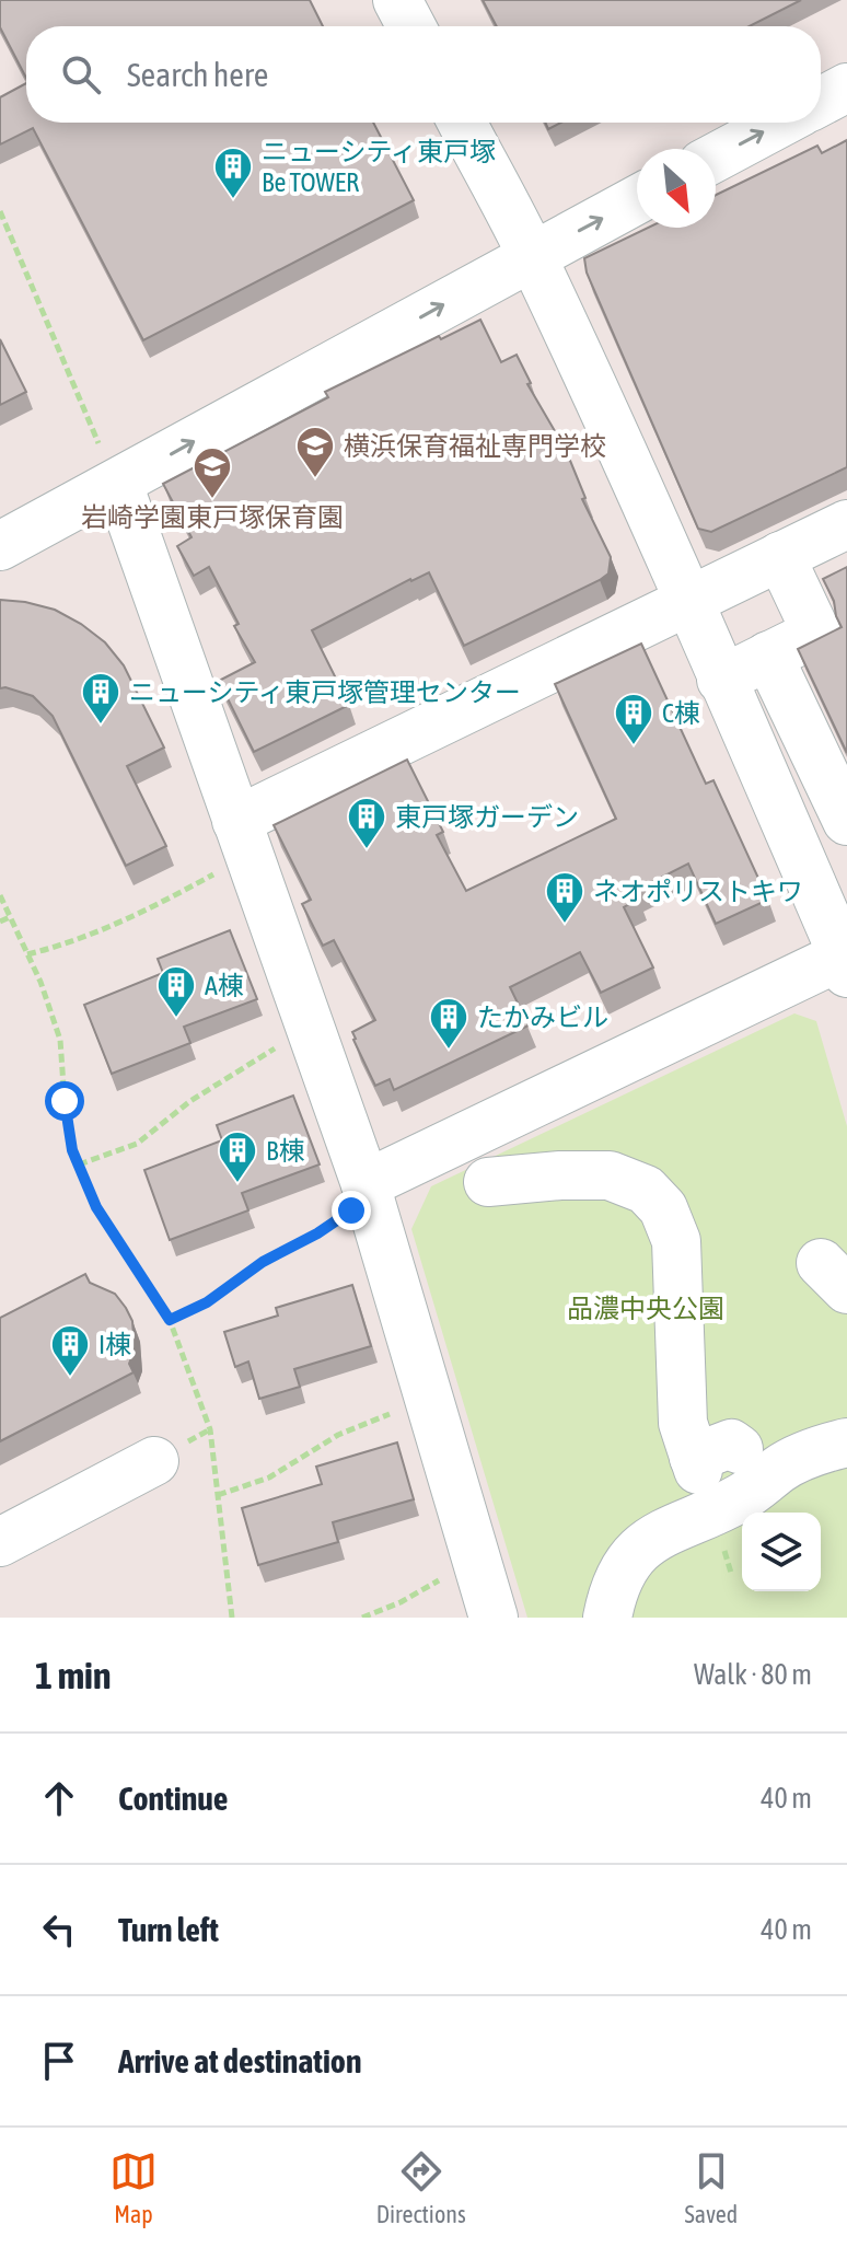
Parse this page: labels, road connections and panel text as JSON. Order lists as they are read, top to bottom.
{
  "parks": ["品濃中央公園"],
  "places": {
    "building": [
      "ニューシティ東戸塚 Be TOWER",
      "ニューシティ東戸塚管理センター",
      "C棟",
      "東戸塚ガーデン",
      "ネオポリストキワ",
      "A棟",
      "たかみビル",
      "B棟",
      "I棟"
    ],
    "school or university": ["横浜保育福祉専門学校", "岩崎学園東戸塚保育園"]
  },
  "north": "bottom right",
  "page": {
    "search": "Search here",
    "heading": ["1 min", "Walk · 80 m"],
    "list": [
      ["Continue", "40 m"],
      ["Turn left", "40 m"],
      "Arrive at destination"
    ],
    "nav": ["Map", "Directions", "Saved"]
  }
}
